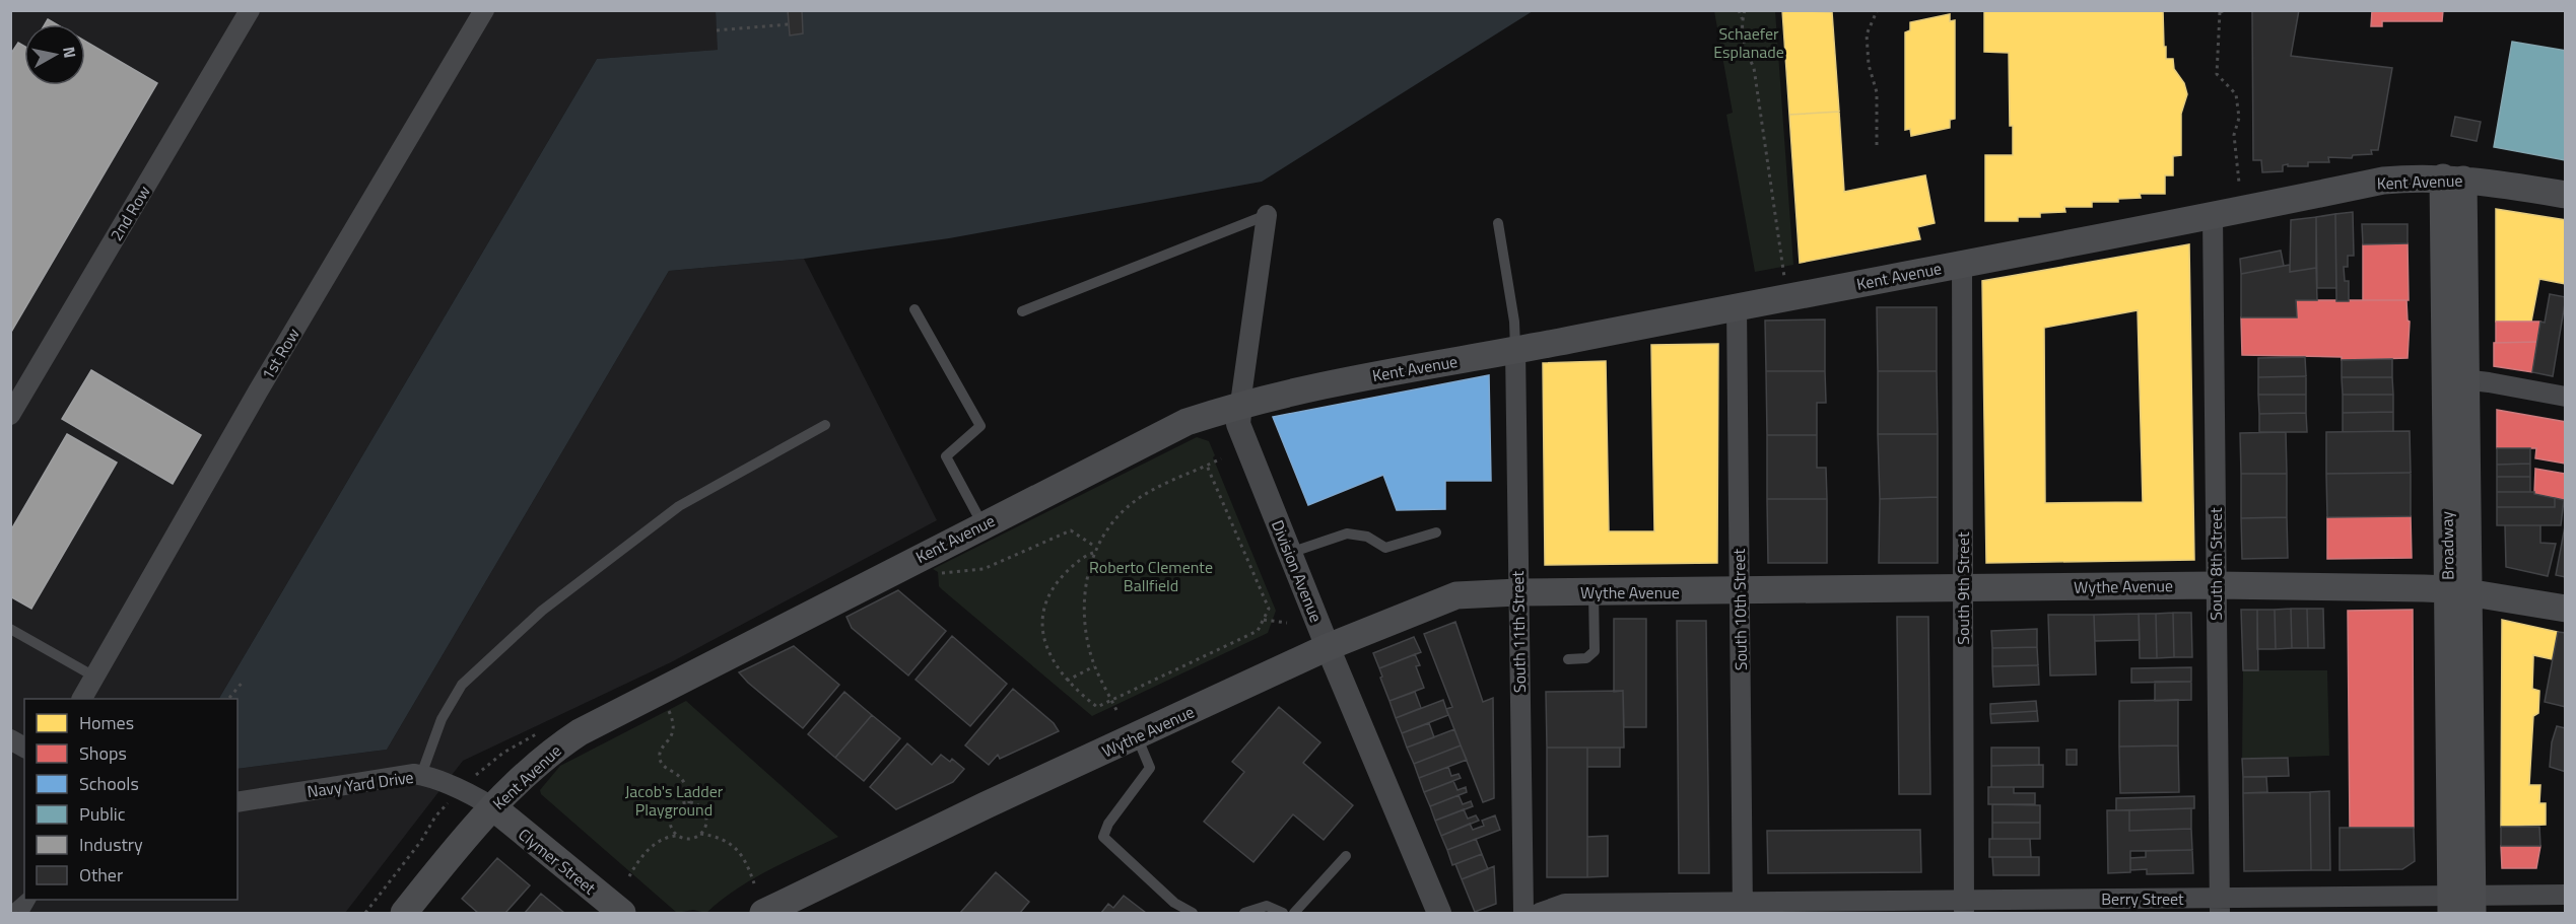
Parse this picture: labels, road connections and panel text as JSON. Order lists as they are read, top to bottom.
{
  "streets": {
    "main road": [
      "Kent Avenue",
      "Broadway",
      "Wythe Avenue",
      "Clymer Street"
    ],
    "street": [
      "2nd Row",
      "1st Row",
      "South 8th Street",
      "Division Avenue",
      "South 9th Street",
      "South 10th Street",
      "South 11th Street",
      "Navy Yard Drive",
      "Berry Street"
    ]
  },
  "crossings": [
    ["Kent Avenue", "Broadway"],
    ["Kent Avenue", "South 8th Street"],
    ["Kent Avenue", "Division Avenue"],
    ["Kent Avenue", "South 9th Street"],
    ["Kent Avenue", "South 10th Street"],
    ["Kent Avenue", "South 11th Street"],
    ["Kent Avenue", "Navy Yard Drive"],
    ["Kent Avenue", "Clymer Street"],
    ["Broadway", "Wythe Avenue"],
    ["Broadway", "Berry Street"],
    ["South 8th Street", "Wythe Avenue"],
    ["South 8th Street", "Berry Street"],
    ["Division Avenue", "Wythe Avenue"],
    ["Wythe Avenue", "South 9th Street"],
    ["Wythe Avenue", "South 10th Street"],
    ["Wythe Avenue", "South 11th Street"],
    ["South 9th Street", "Berry Street"],
    ["South 10th Street", "Berry Street"],
    ["Navy Yard Drive", "Clymer Street"]
  ],
  "parks": ["Schaefer Esplanade", "Roberto Clemente Ballfield", "Jacob's Ladder Playground"],
  "legend": [
    "Homes",
    "Shops",
    "Schools",
    "Public",
    "Industry",
    "Other"
  ],
  "north": "right"
}
